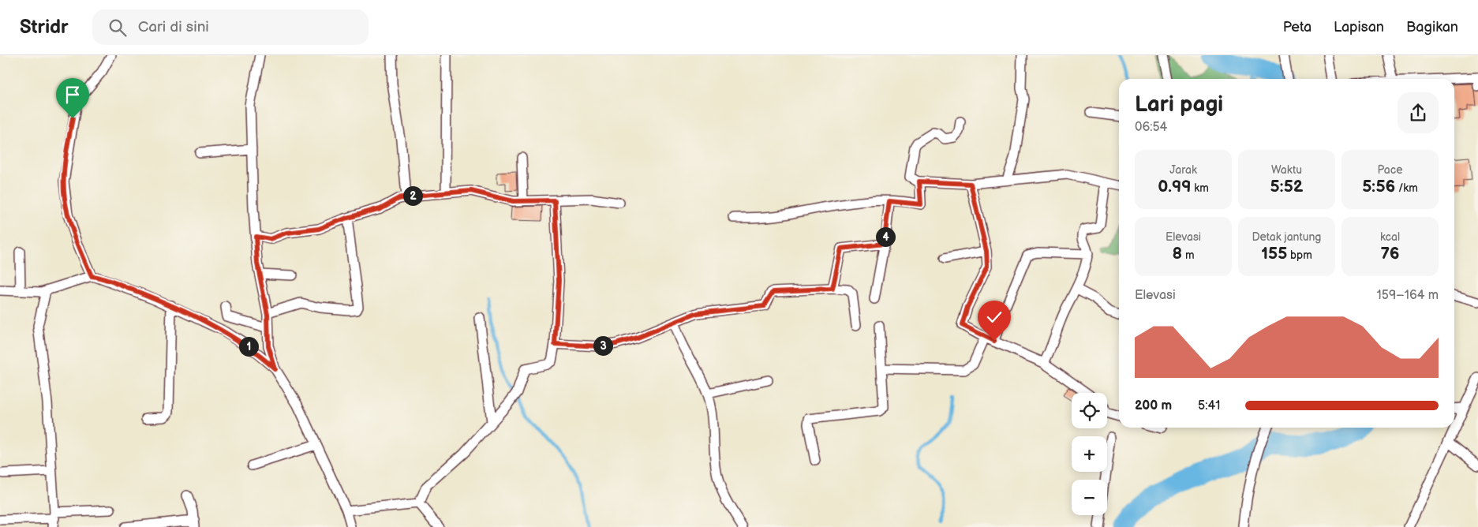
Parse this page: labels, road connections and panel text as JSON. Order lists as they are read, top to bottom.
{
  "page": {
    "header": "Stridr",
    "search": "Cari di sini",
    "nav": ["Peta", "Lapisan", "Bagikan"],
    "heading": ["Lari pagi", "06:54"],
    "stats": [
      ["Jarak", "0.99 km"],
      ["Waktu", "5:52"],
      ["Pace", "5:56 /km"],
      ["Elevasi", "8 m"],
      ["Detak jantung", "155 bpm"],
      ["kcal", "76"]
    ],
    "pins": [
      "2",
      "4",
      "3",
      "1"
    ],
    "chart": ["Elevasi", "159–164 m"],
    "list": [
      {
        "name": "200 m",
        "note": "5:41"
      }
    ],
    "map_buttons": ["+", "−"]
  }
}
